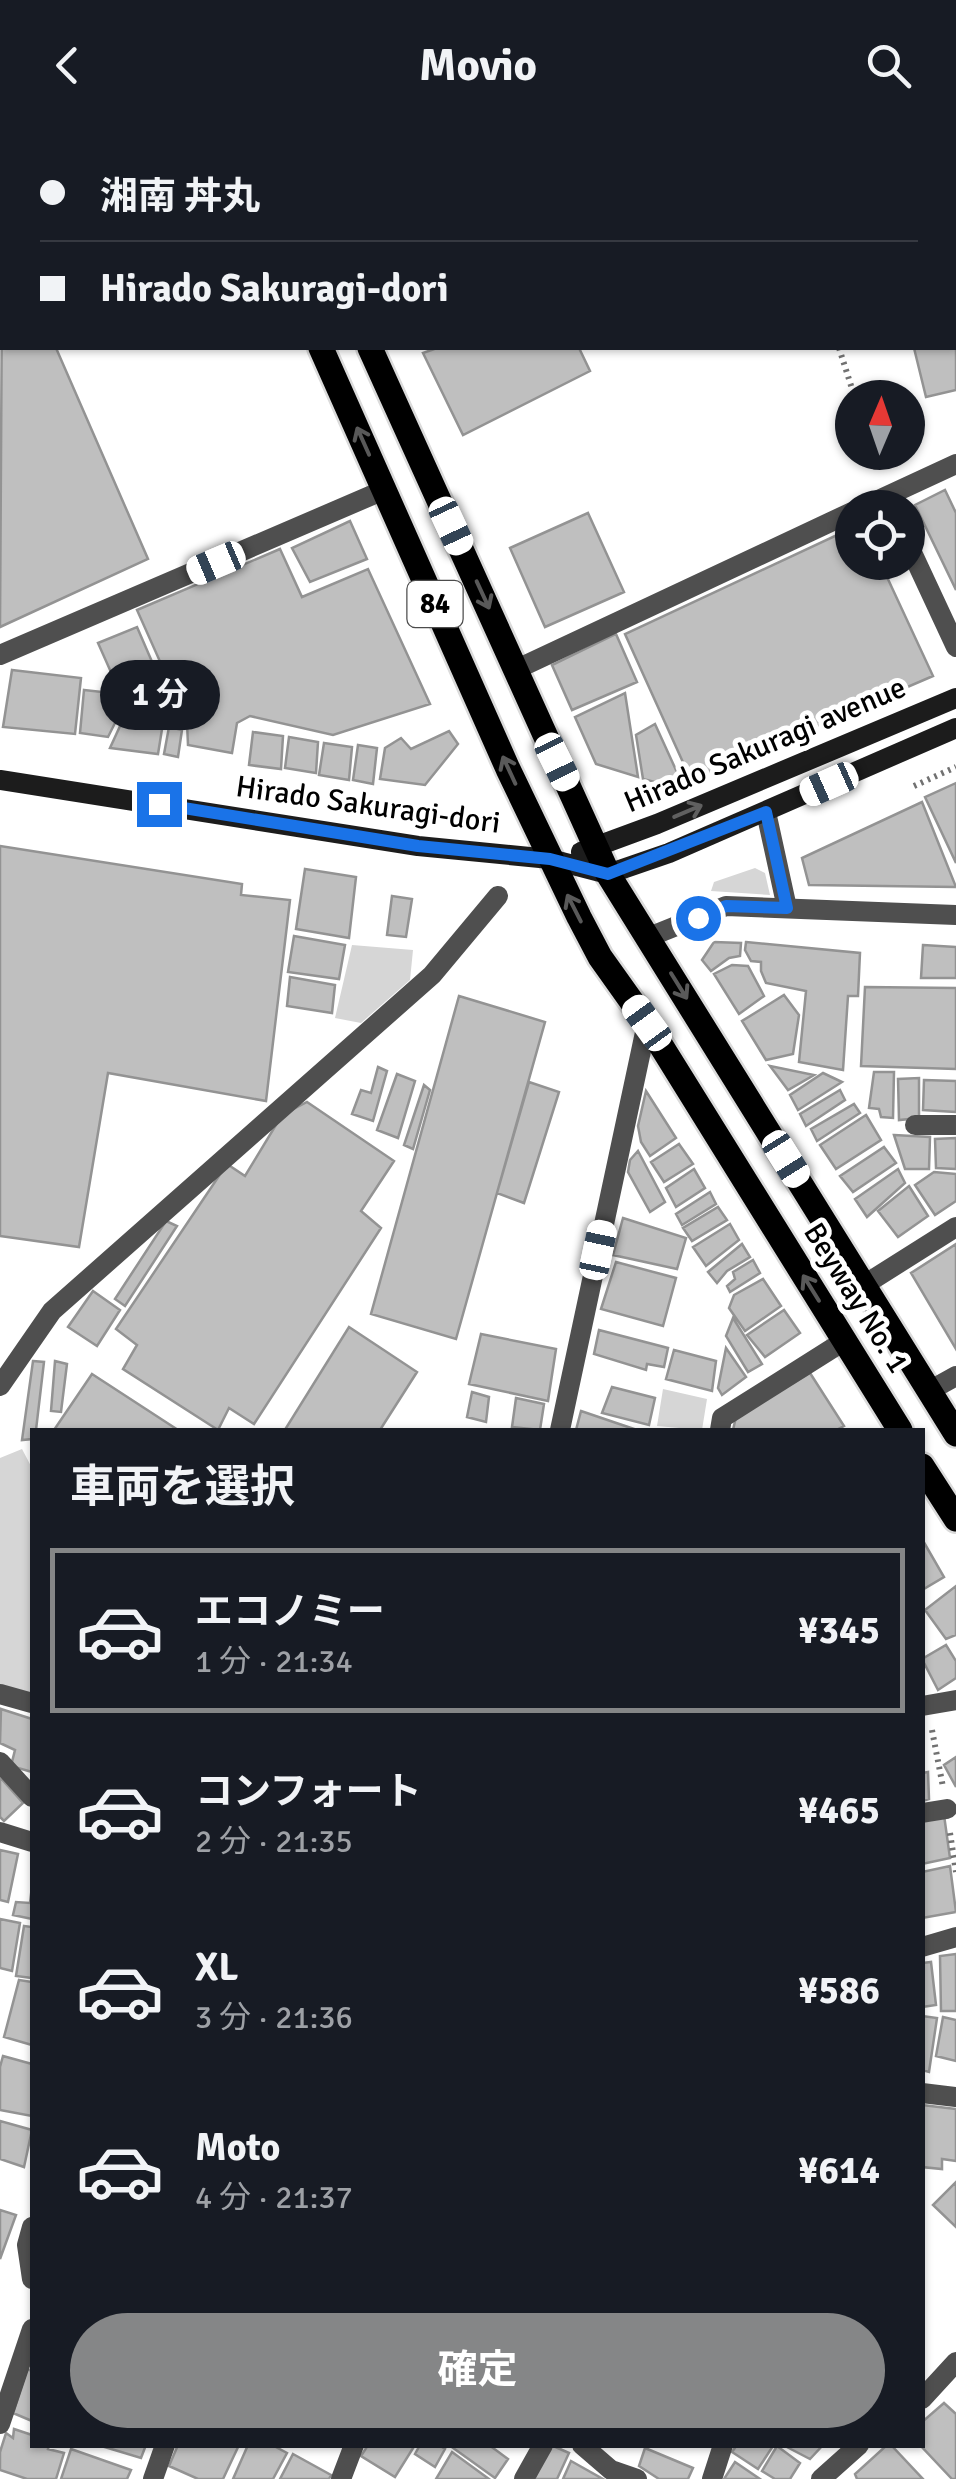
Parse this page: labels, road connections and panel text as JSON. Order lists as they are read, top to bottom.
{
  "streets": {
    "main road": [
      "84",
      "Hirado Sakuragi avenue",
      "Hirado Sakuragi-dori",
      "Beyway No. 1"
    ]
  },
  "crossings": [
    ["Hirado Sakuragi avenue", "Hirado Sakuragi-dori"],
    ["Hirado Sakuragi avenue", "Beyway No. 1"],
    ["Hirado Sakuragi-dori", "Beyway No. 1"]
  ],
  "north": "top",
  "page": {
    "header": "Movio",
    "banner": ["湘南 丼丸", "Hirado Sakuragi-dori"],
    "bubble": "1 分",
    "heading": "車両を選択",
    "list": [
      {
        "name": "エコノミー",
        "note": "1 分 · 21:34",
        "value": "¥345"
      },
      {
        "name": "コンフォート",
        "note": "2 分 · 21:35",
        "value": "¥465"
      },
      {
        "name": "XL",
        "note": "3 分 · 21:36",
        "value": "¥586"
      },
      {
        "name": "Moto",
        "note": "4 分 · 21:37",
        "value": "¥614"
      }
    ],
    "buttons": "確定"
  }
}
